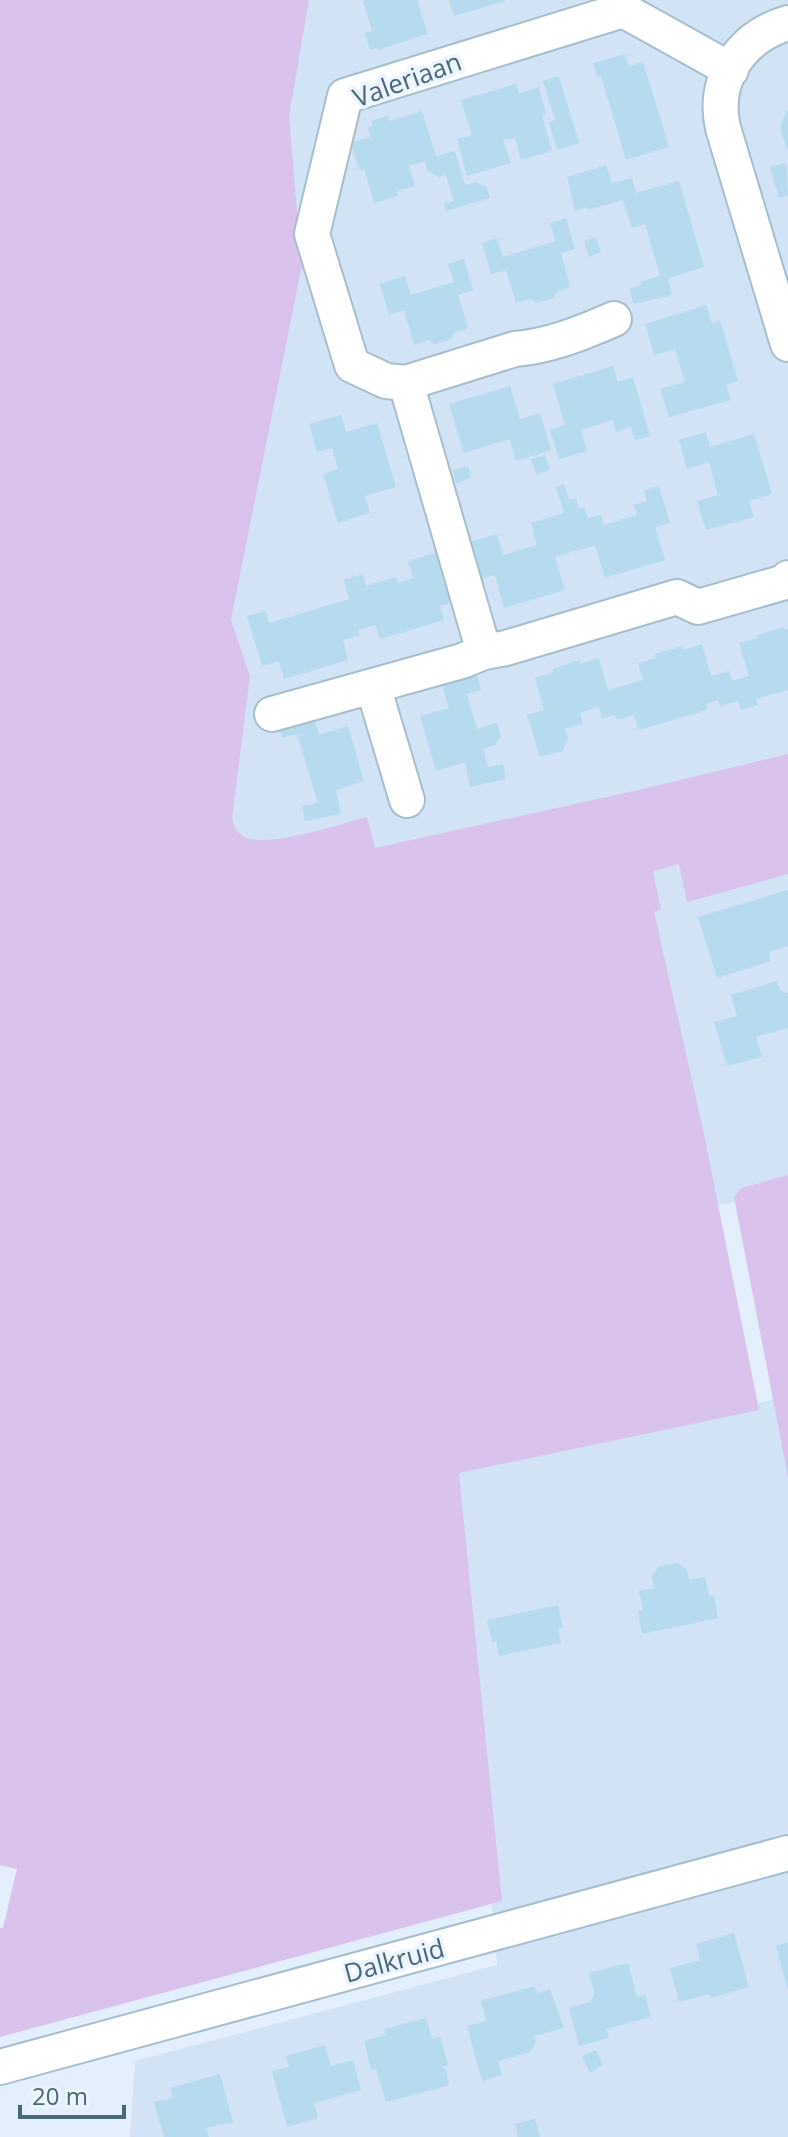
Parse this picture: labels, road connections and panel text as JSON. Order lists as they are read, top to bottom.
{
  "streets": {
    "street": ["Valeriaan", "Dalkruid"]
  },
  "scale_bar": "20 m"
}
